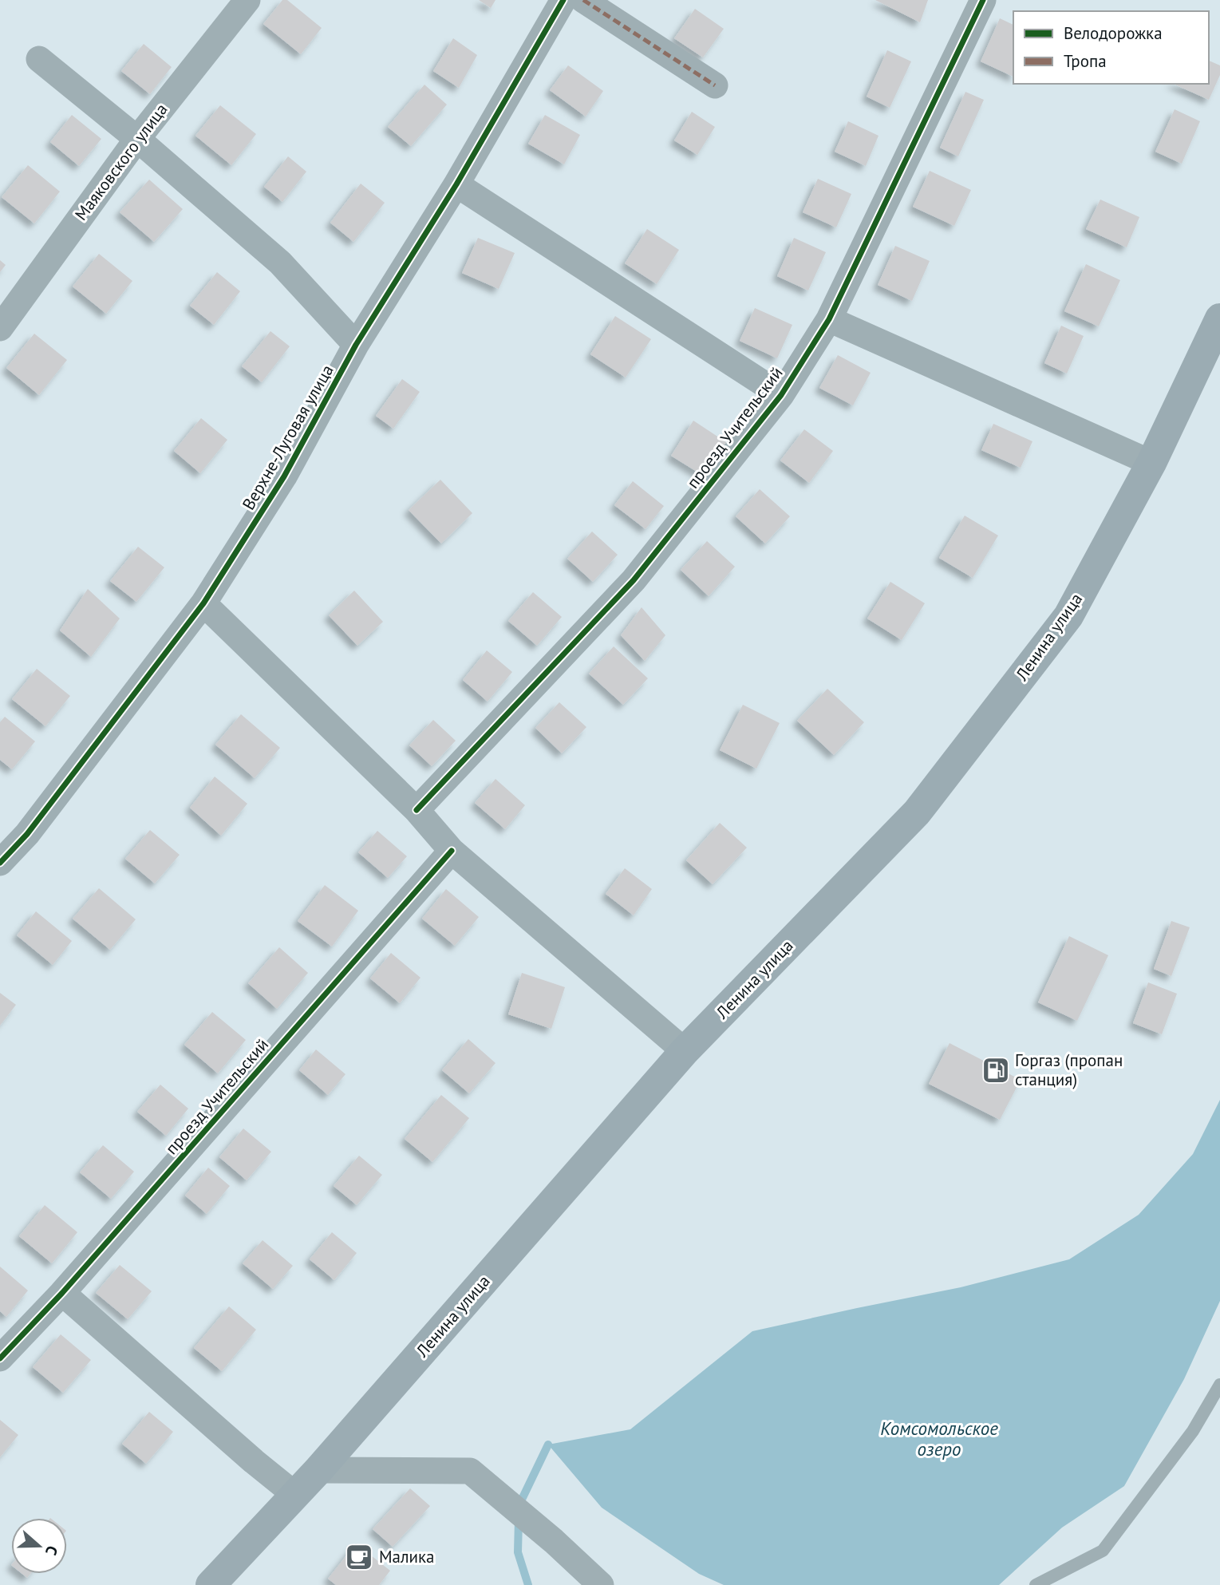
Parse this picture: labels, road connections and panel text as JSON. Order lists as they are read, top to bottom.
{
  "streets": {
    "main road": ["Ленина улица"],
    "street": ["Маяковского улица", "проезд Учительский", "Верхне-Луговая улица"]
  },
  "water": ["Комсомольское озеро"],
  "places": {
    "fuel station": ["Горгаз (пропан станция)"],
    "cafe": ["Малика"]
  },
  "legend": ["Велодорожка", "Тропа"],
  "north": "right"
}
